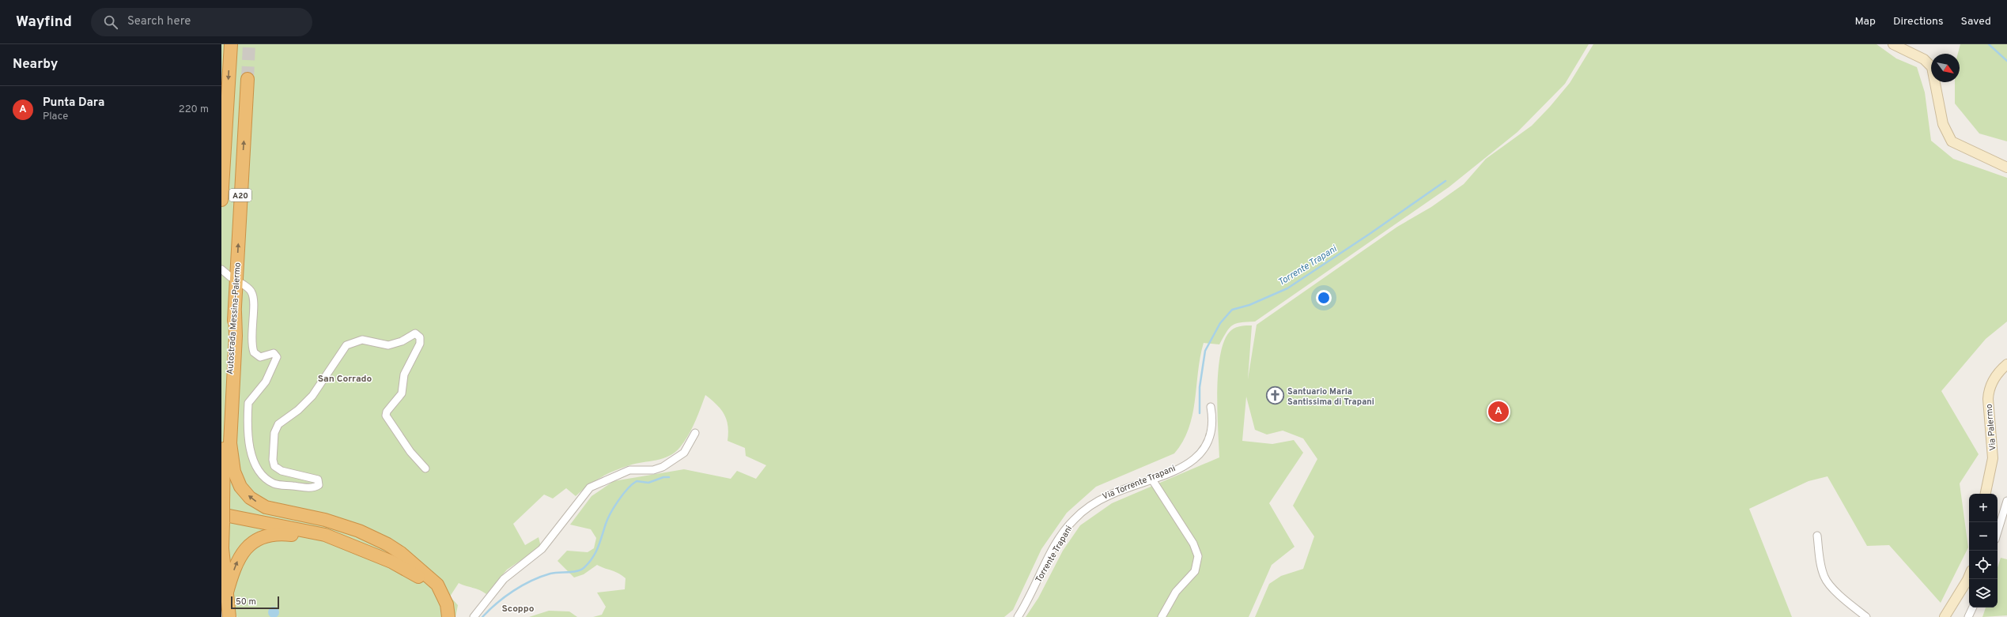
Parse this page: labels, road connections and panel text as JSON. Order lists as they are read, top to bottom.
{
  "streets": {
    "highway": ["A20", "Autostrada Messina-Palermo"],
    "main road": ["Via Palermo"],
    "street": ["Via Torrente Trapani", "Torrente Trapani"]
  },
  "crossings": [
    ["A20", "Autostrada Messina-Palermo"],
    ["Via Torrente Trapani", "Torrente Trapani"]
  ],
  "districts": ["San Corrado", "Scoppo"],
  "water": ["Torrente Trapani"],
  "places": {
    "church": ["Santuario Maria Santissima di Trapani"]
  },
  "scale_bar": "50 m",
  "north": "bottom right",
  "page": {
    "header": "Wayfind",
    "search": "Search here",
    "nav": ["Map", "Directions", "Saved"],
    "heading": "Nearby",
    "list": [
      {
        "mark": "A",
        "name": "Punta Dara",
        "note": "Place",
        "value": "220 m"
      }
    ],
    "pins": "A",
    "map_buttons": ["+", "−"],
    "scale": "50 m"
  }
}
